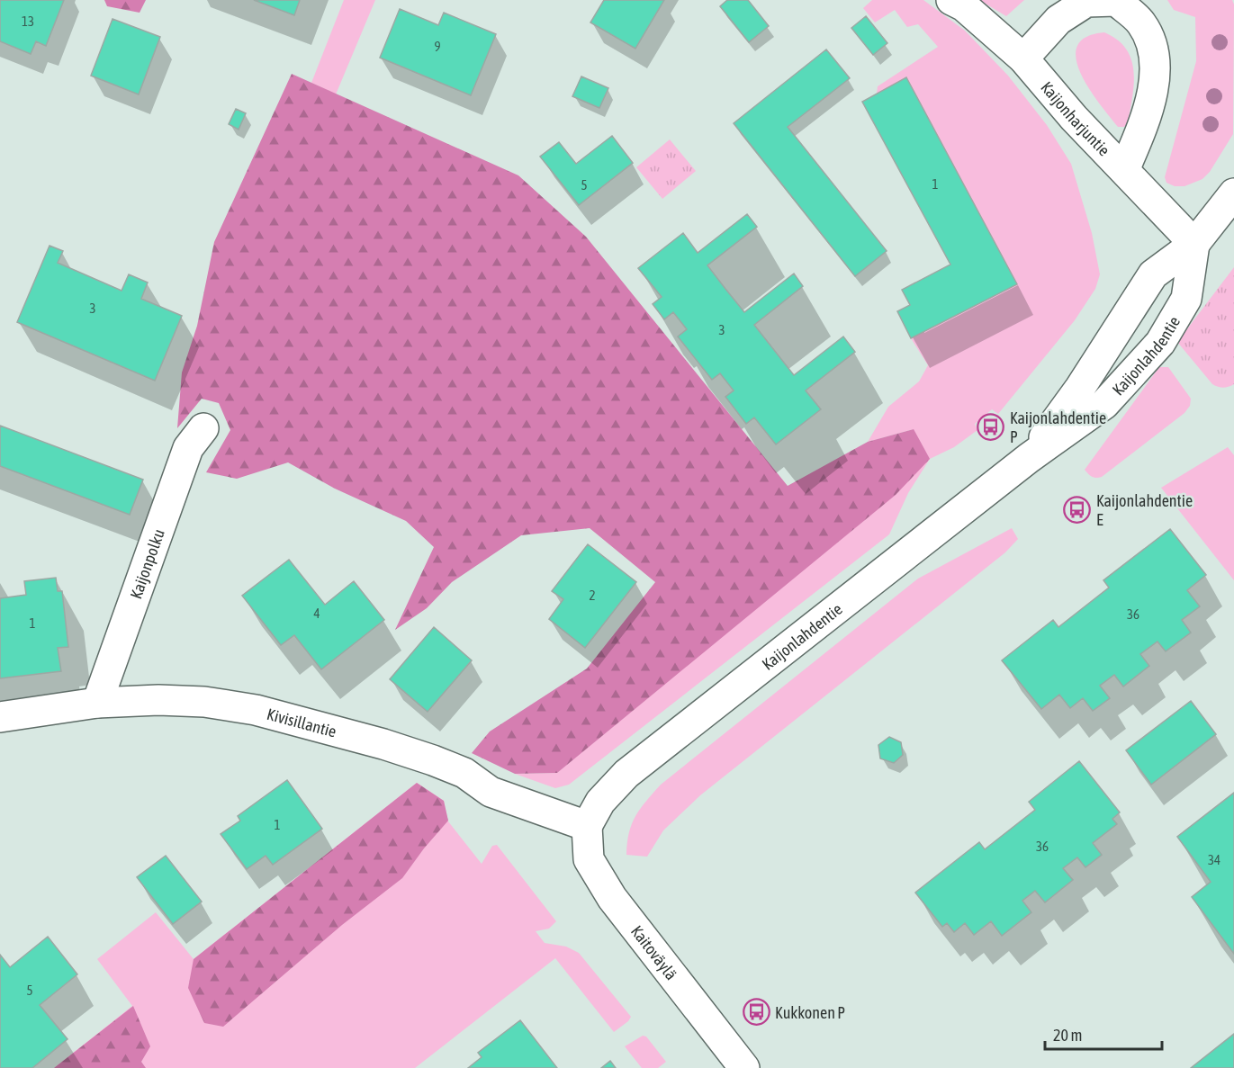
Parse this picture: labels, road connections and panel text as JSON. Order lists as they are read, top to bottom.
{
  "streets": {
    "street": [
      "Kaijonharjuntie",
      "Kaijonlahdentie",
      "Kaijonpolku",
      "Kivisillantie",
      "Kaitoväylä"
    ]
  },
  "crossings": [
    ["Kaijonharjuntie", "Kaijonlahdentie"],
    ["Kaijonlahdentie", "Kivisillantie"],
    ["Kaijonlahdentie", "Kaitoväylä"],
    ["Kaijonpolku", "Kivisillantie"],
    ["Kivisillantie", "Kaitoväylä"]
  ],
  "places": {
    "bus stop": ["Kaijonlahdentie P", "Kaijonlahdentie E", "Kukkonen P"]
  },
  "house_numbers": [
    "13",
    "9",
    "1",
    "5",
    "3",
    "3",
    "2",
    "4",
    "36",
    "1",
    "1",
    "36",
    "34",
    "5"
  ],
  "scale_bar": "20 m"
}
